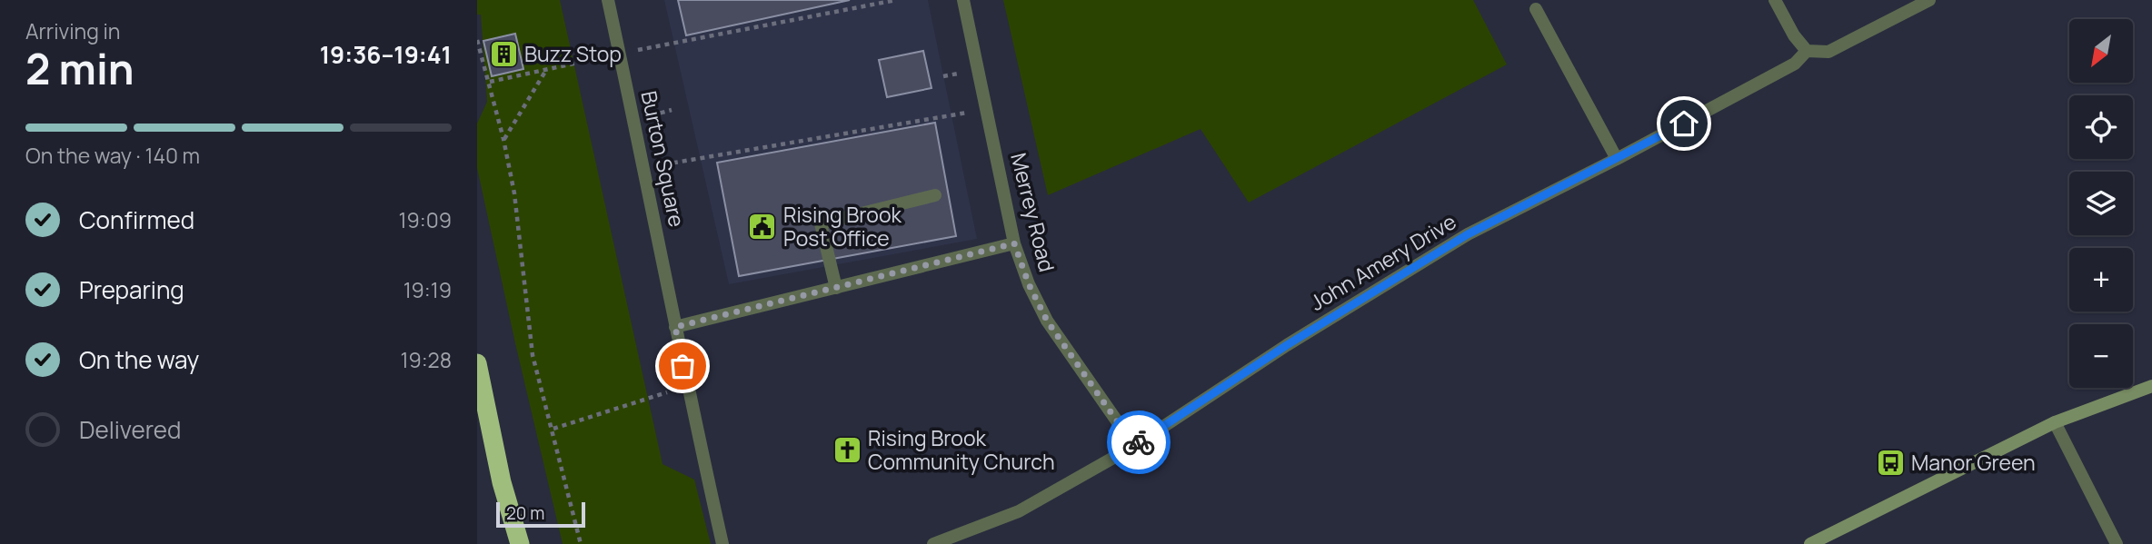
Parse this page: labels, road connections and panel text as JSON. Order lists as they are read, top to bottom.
{
  "streets": {
    "street": ["Burton Square", "Merrey Road", "John Amery Drive"]
  },
  "crossings": [
    ["Merrey Road", "John Amery Drive"]
  ],
  "places": {
    "building": ["Buzz Stop"],
    "public building": ["Rising Brook Post Office"],
    "church": ["Rising Brook Community Church"],
    "bus stop": ["Manor Green"]
  },
  "scale_bar": "20 m",
  "north": "bottom left",
  "page": {
    "heading": ["2 min", "Arriving in", "19:36–19:41"],
    "map_buttons": ["+", "−"],
    "bar": "On the way · 140 m",
    "list": [
      ["Confirmed", "19:09"],
      ["Preparing", "19:19"],
      ["On the way", "19:28"],
      "Delivered"
    ],
    "scale": "20 m"
  }
}
